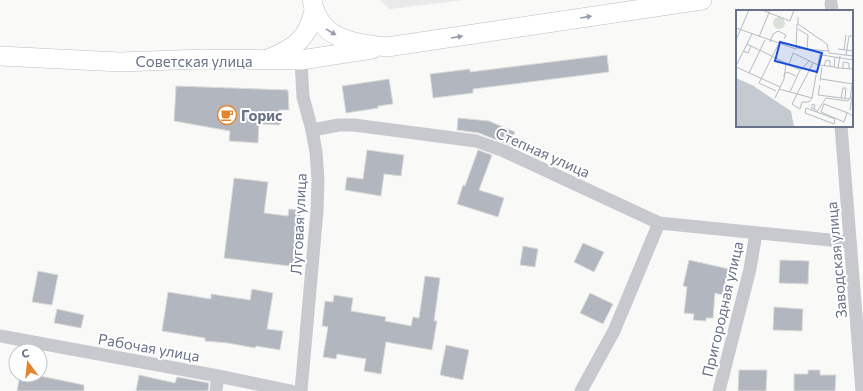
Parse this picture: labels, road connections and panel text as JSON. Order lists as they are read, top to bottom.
{
  "streets": {
    "main road": ["Советская улица"],
    "street": [
      "Степная улица",
      "Луговая улица",
      "Заводская улица",
      "Пригородная улица",
      "Рабочая улица"
    ]
  },
  "crossings": [
    ["Советская улица", "Луговая улица"],
    ["Степная улица", "Луговая улица"],
    ["Степная улица", "Заводская улица"],
    ["Степная улица", "Пригородная улица"]
  ],
  "places": {
    "cafe": ["Горис"]
  },
  "north": "top"
}
